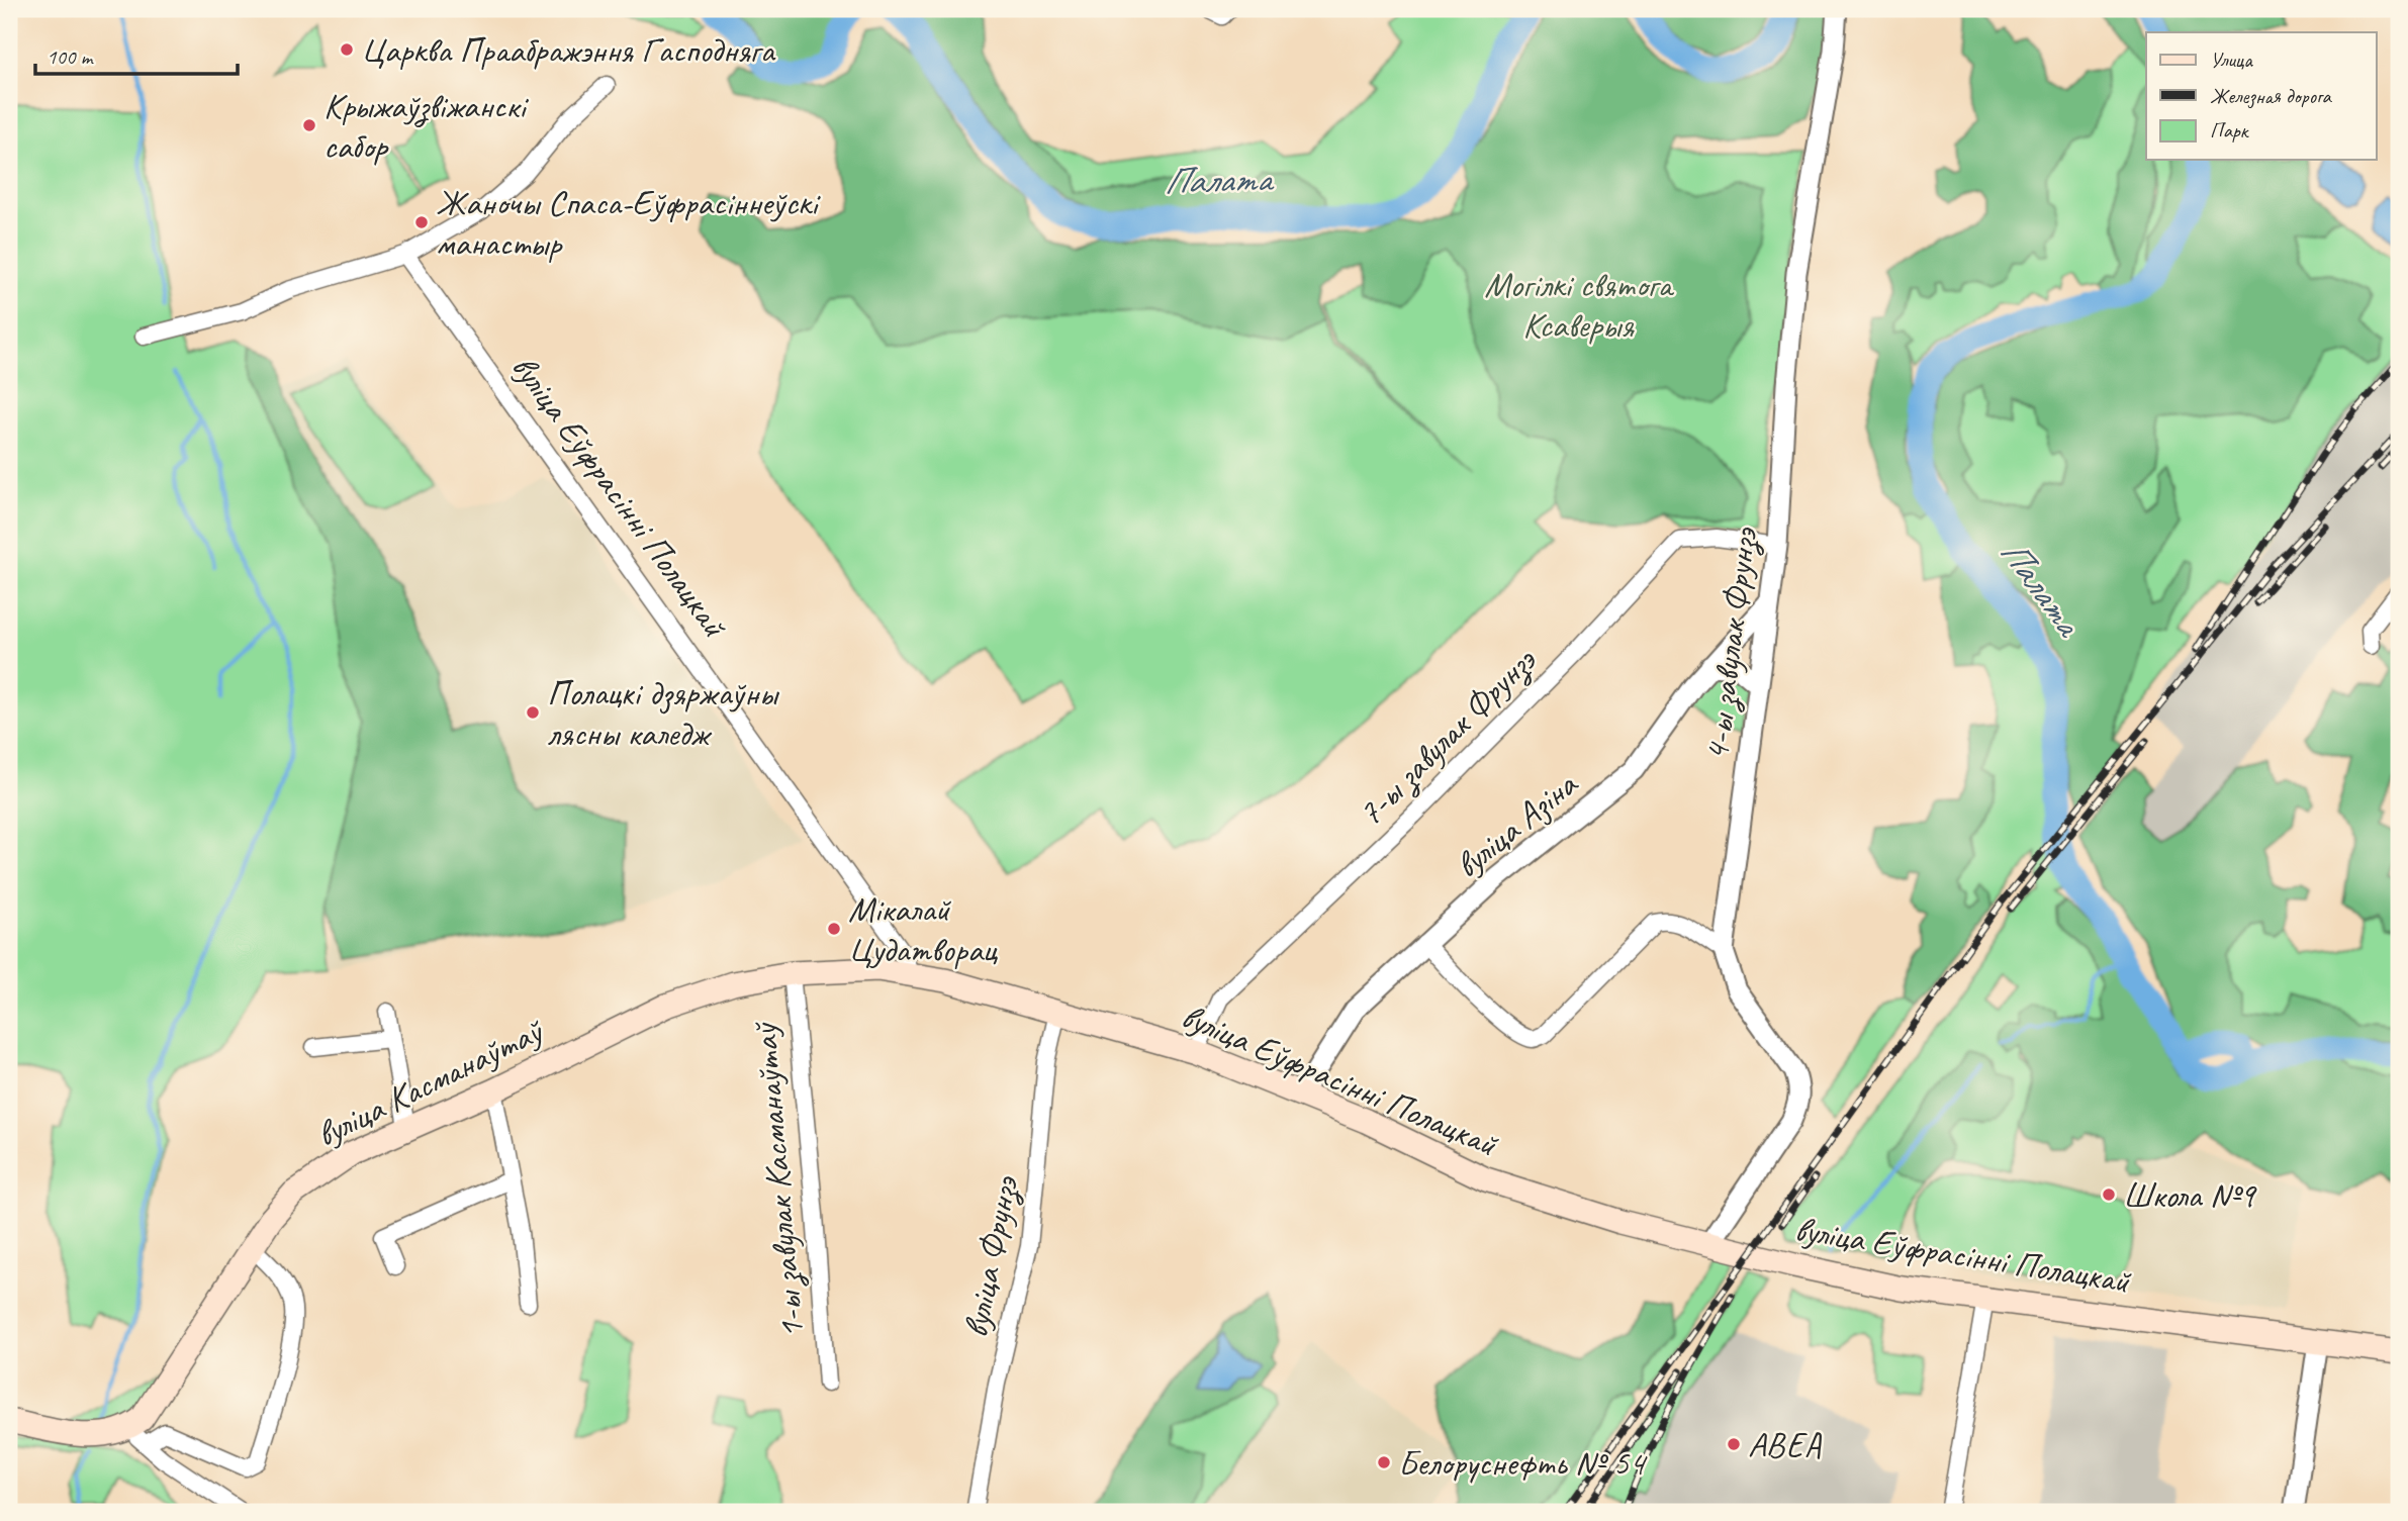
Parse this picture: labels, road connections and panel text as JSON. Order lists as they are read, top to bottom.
{
  "streets": {
    "main road": ["вуліца Еўфрасінні Полацкай", "вуліца Касманаўтаў"],
    "street": [
      "4-ы завулак Фрунзэ",
      "7-ы завулак Фрунзэ",
      "вуліца Азіна",
      "1-ы завулак Касманаўтаў",
      "вуліца Фрунзэ"
    ]
  },
  "crossings": [
    ["вуліца Еўфрасінні Полацкай", "4-ы завулак Фрунзэ"],
    ["вуліца Еўфрасінні Полацкай", "7-ы завулак Фрунзэ"],
    ["вуліца Еўфрасінні Полацкай", "вуліца Азіна"],
    ["вуліца Еўфрасінні Полацкай", "вуліца Касманаўтаў"],
    ["вуліца Еўфрасінні Полацкай", "вуліца Фрунзэ"],
    ["4-ы завулак Фрунзэ", "7-ы завулак Фрунзэ"],
    ["4-ы завулак Фрунзэ", "вуліца Азіна"],
    ["вуліца Касманаўтаў", "1-ы завулак Касманаўтаў"]
  ],
  "water": ["Палата"],
  "parks": ["Могілкі святога Ксаверыя"],
  "places": [
    "Царква Праабражэння Гасподняга",
    "Крыжаўзвіжанскі сабор",
    "Жаночы Спаса-Еўфрасіннеўскі манастыр",
    "Полацкі дзяржаўны лясны каледж",
    "Мікалай Цудатворац",
    "Школа №9",
    "АВЕА",
    "Белоруснефть № 54"
  ],
  "legend": ["Улица", "Железная дорога", "Парк"],
  "scale_bar": "100 m"
}
